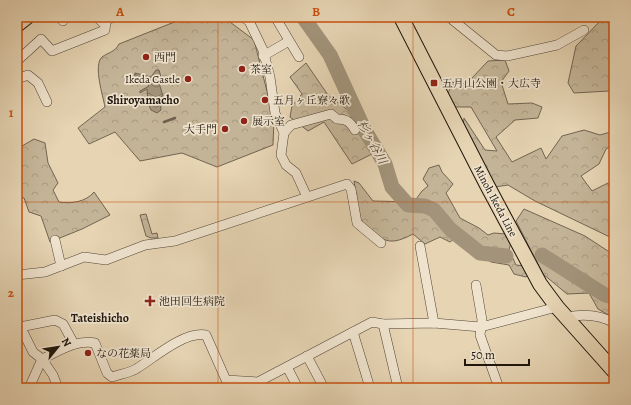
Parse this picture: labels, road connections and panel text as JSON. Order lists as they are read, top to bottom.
{
  "streets": {
    "main road": ["Minoh Ikeda Line"]
  },
  "districts": ["Shiroyamacho", "Tateishicho"],
  "water": ["杉ヶ谷川"],
  "places": {
    "other": [
      "西門",
      "茶室",
      "Ikeda Castle",
      "五月ヶ丘寮々歌",
      "展示室",
      "大手門",
      "なの花薬局"
    ],
    "transit": ["五月山公園・大広寺"],
    "health": ["池田回生病院"]
  },
  "scale_bar": "50 m",
  "north": "top right",
  "grid": {
    "columns": ["A", "B", "C"],
    "rows": ["1", "2"]
  }
}
